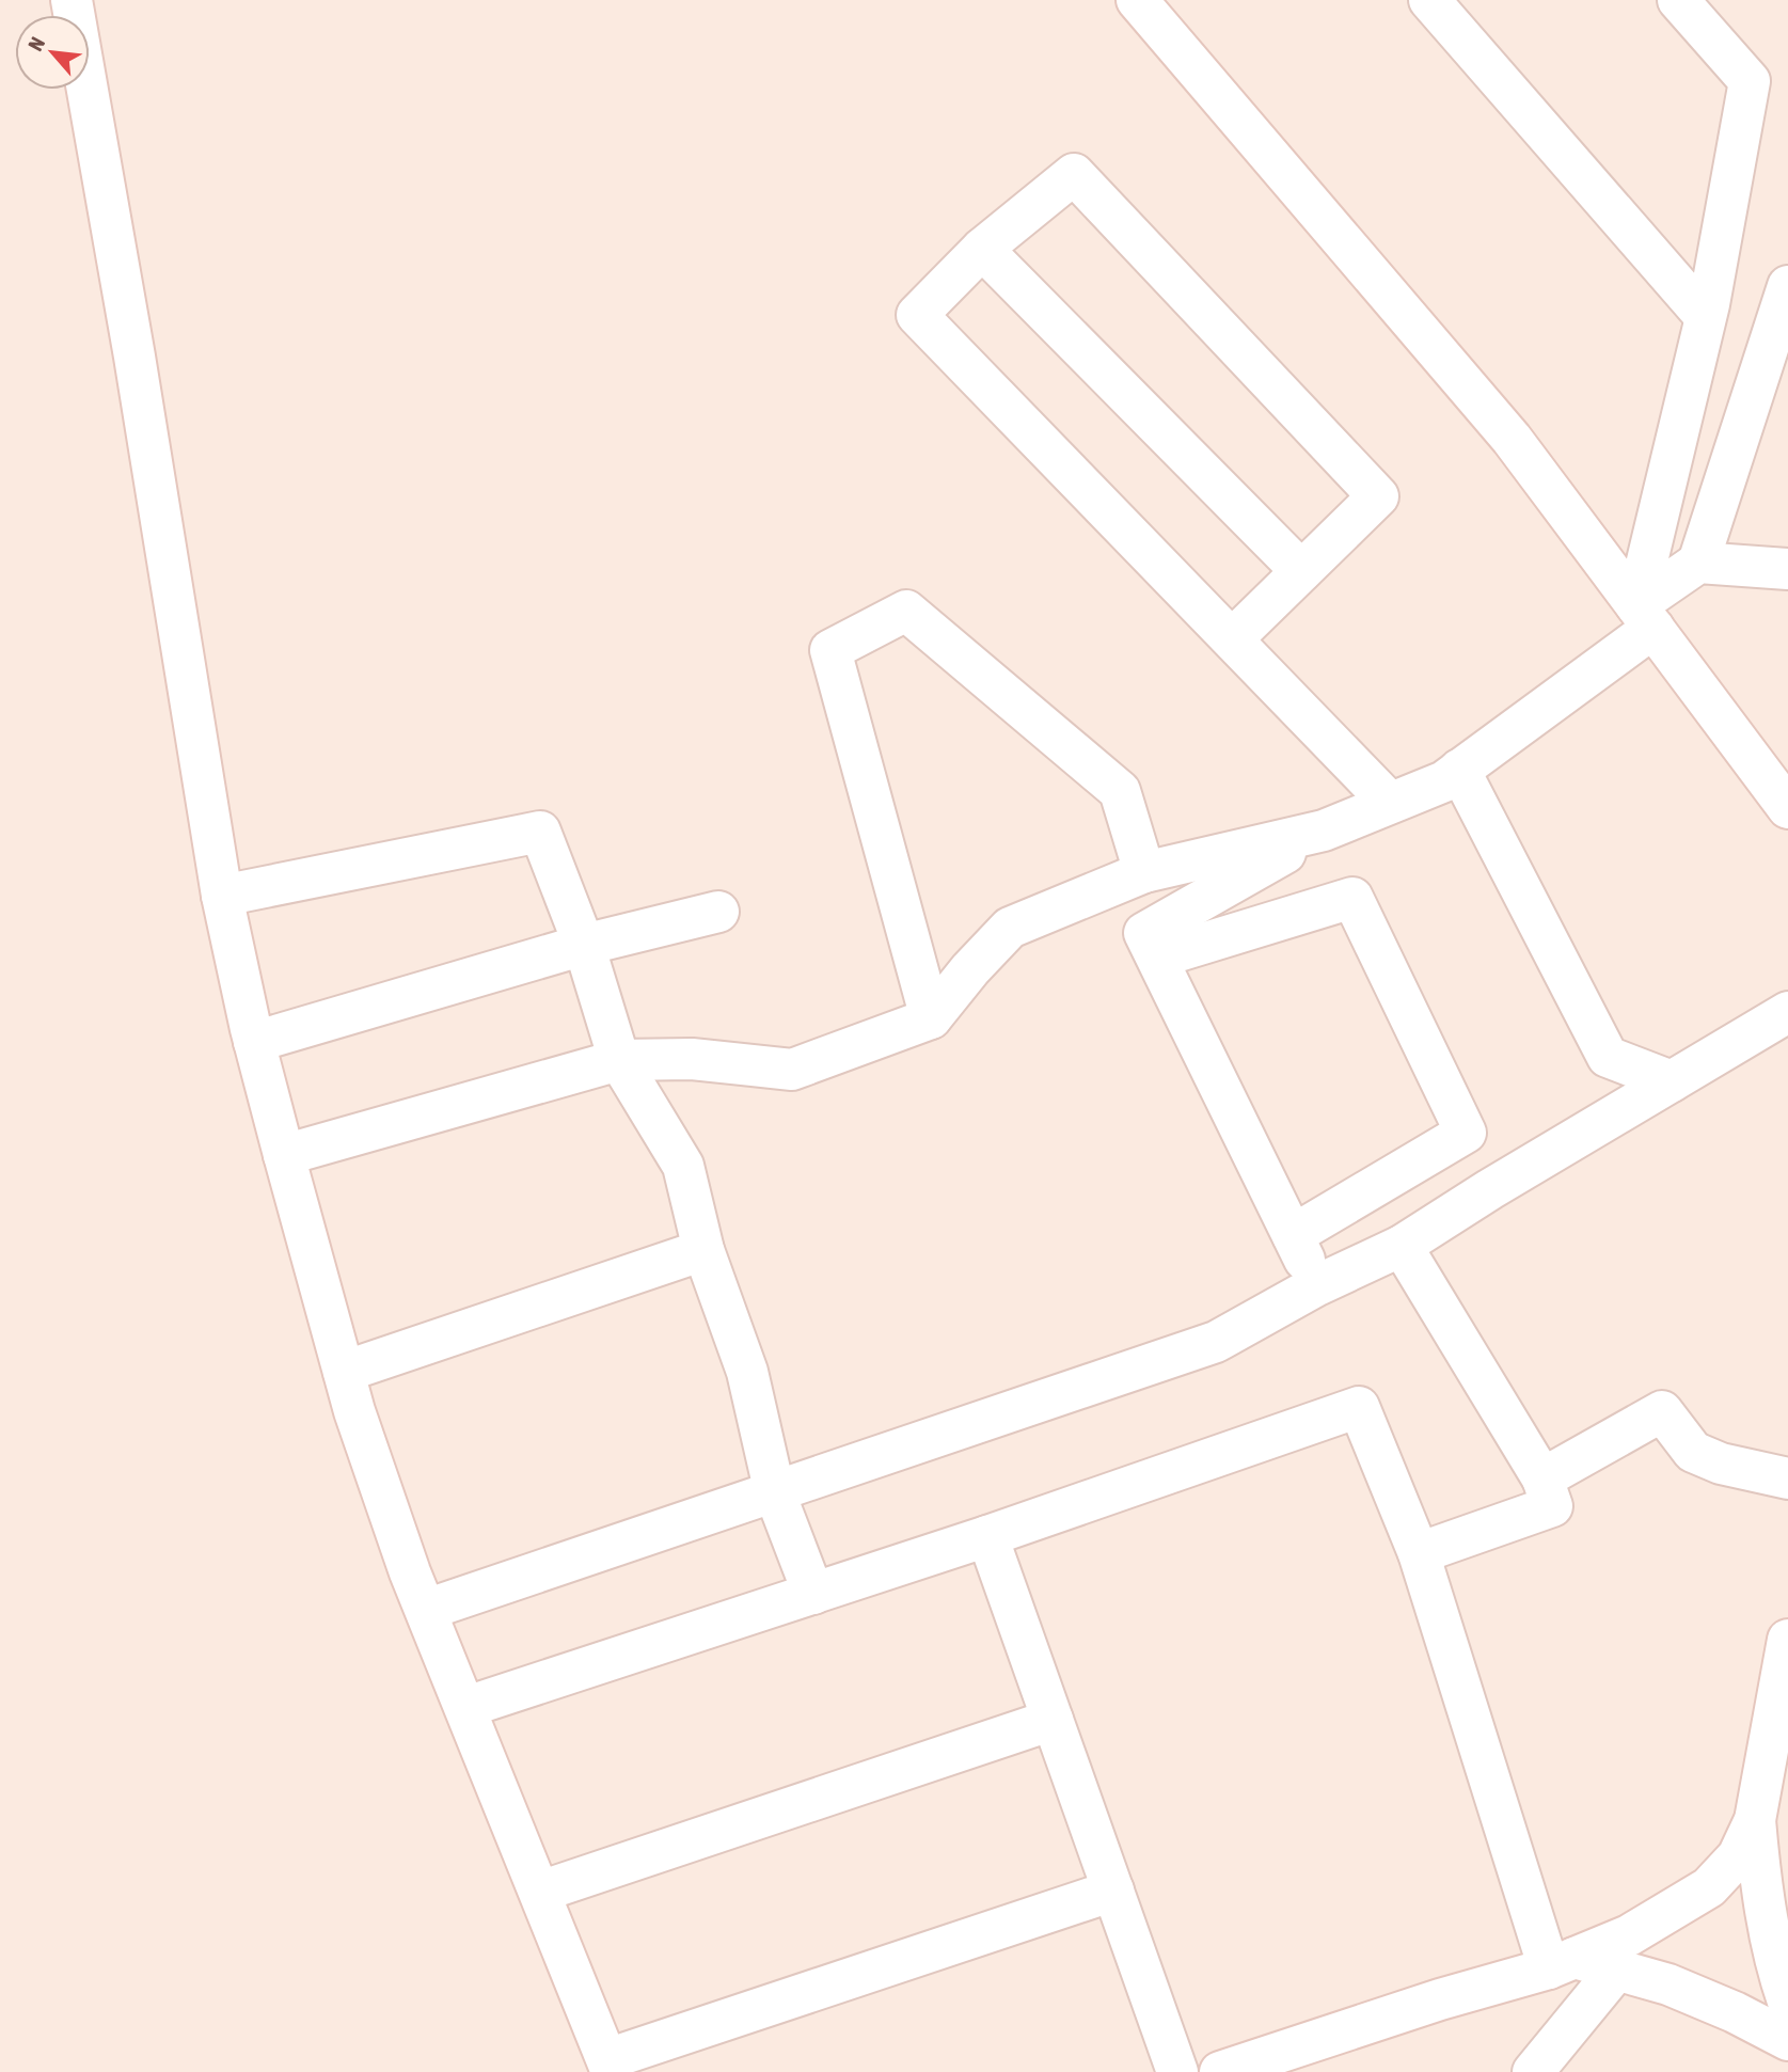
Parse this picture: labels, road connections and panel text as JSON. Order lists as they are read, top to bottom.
{
  "north": "top left"
}
